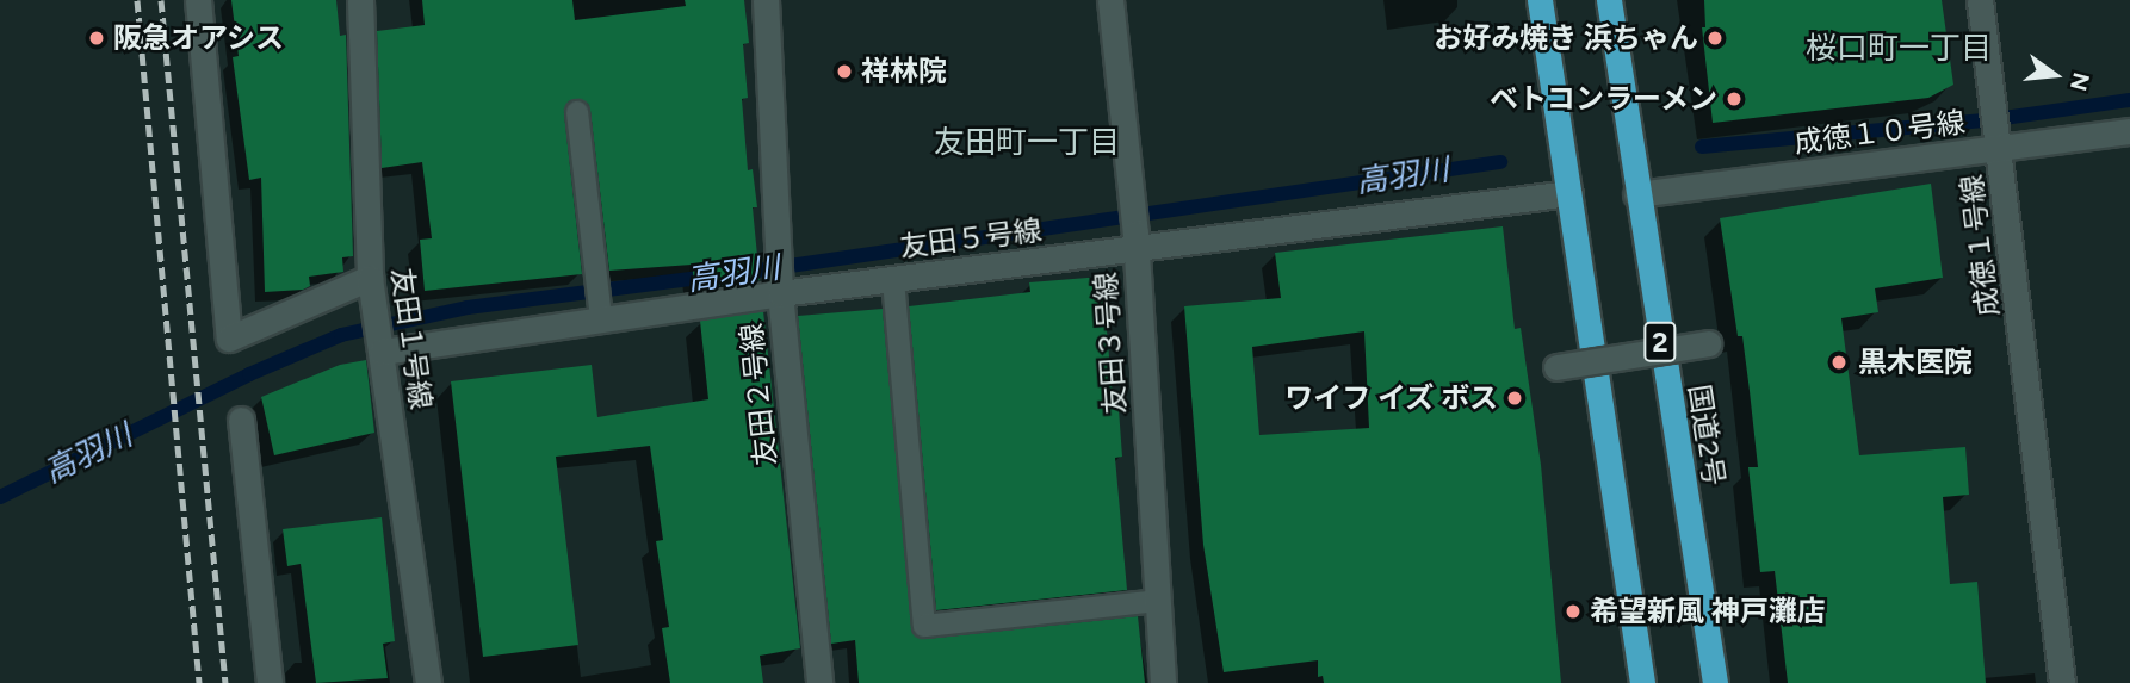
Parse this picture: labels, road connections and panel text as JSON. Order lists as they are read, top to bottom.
{
  "streets": {
    "highway": ["2", "国道2号"],
    "street": [
      "成徳１０号線",
      "友田５号線",
      "成徳１号線",
      "友田１号線",
      "友田３号線",
      "友田２号線"
    ]
  },
  "crossings": [
    ["成徳１０号線", "成徳１号線"],
    ["成徳１０号線", "国道2号"],
    ["友田５号線", "友田１号線"],
    ["友田５号線", "友田３号線"],
    ["友田５号線", "友田２号線"]
  ],
  "districts": ["桜口町一丁目", "友田町一丁目"],
  "water": ["高羽川"],
  "places": [
    "阪急オアシス",
    "お好み焼き 浜ちゃん",
    "祥林院",
    "ベトコンラーメン",
    "黒木医院",
    "ワイフ イズ ボス",
    "希望新風 神戸灘店"
  ],
  "north": "right"
}
